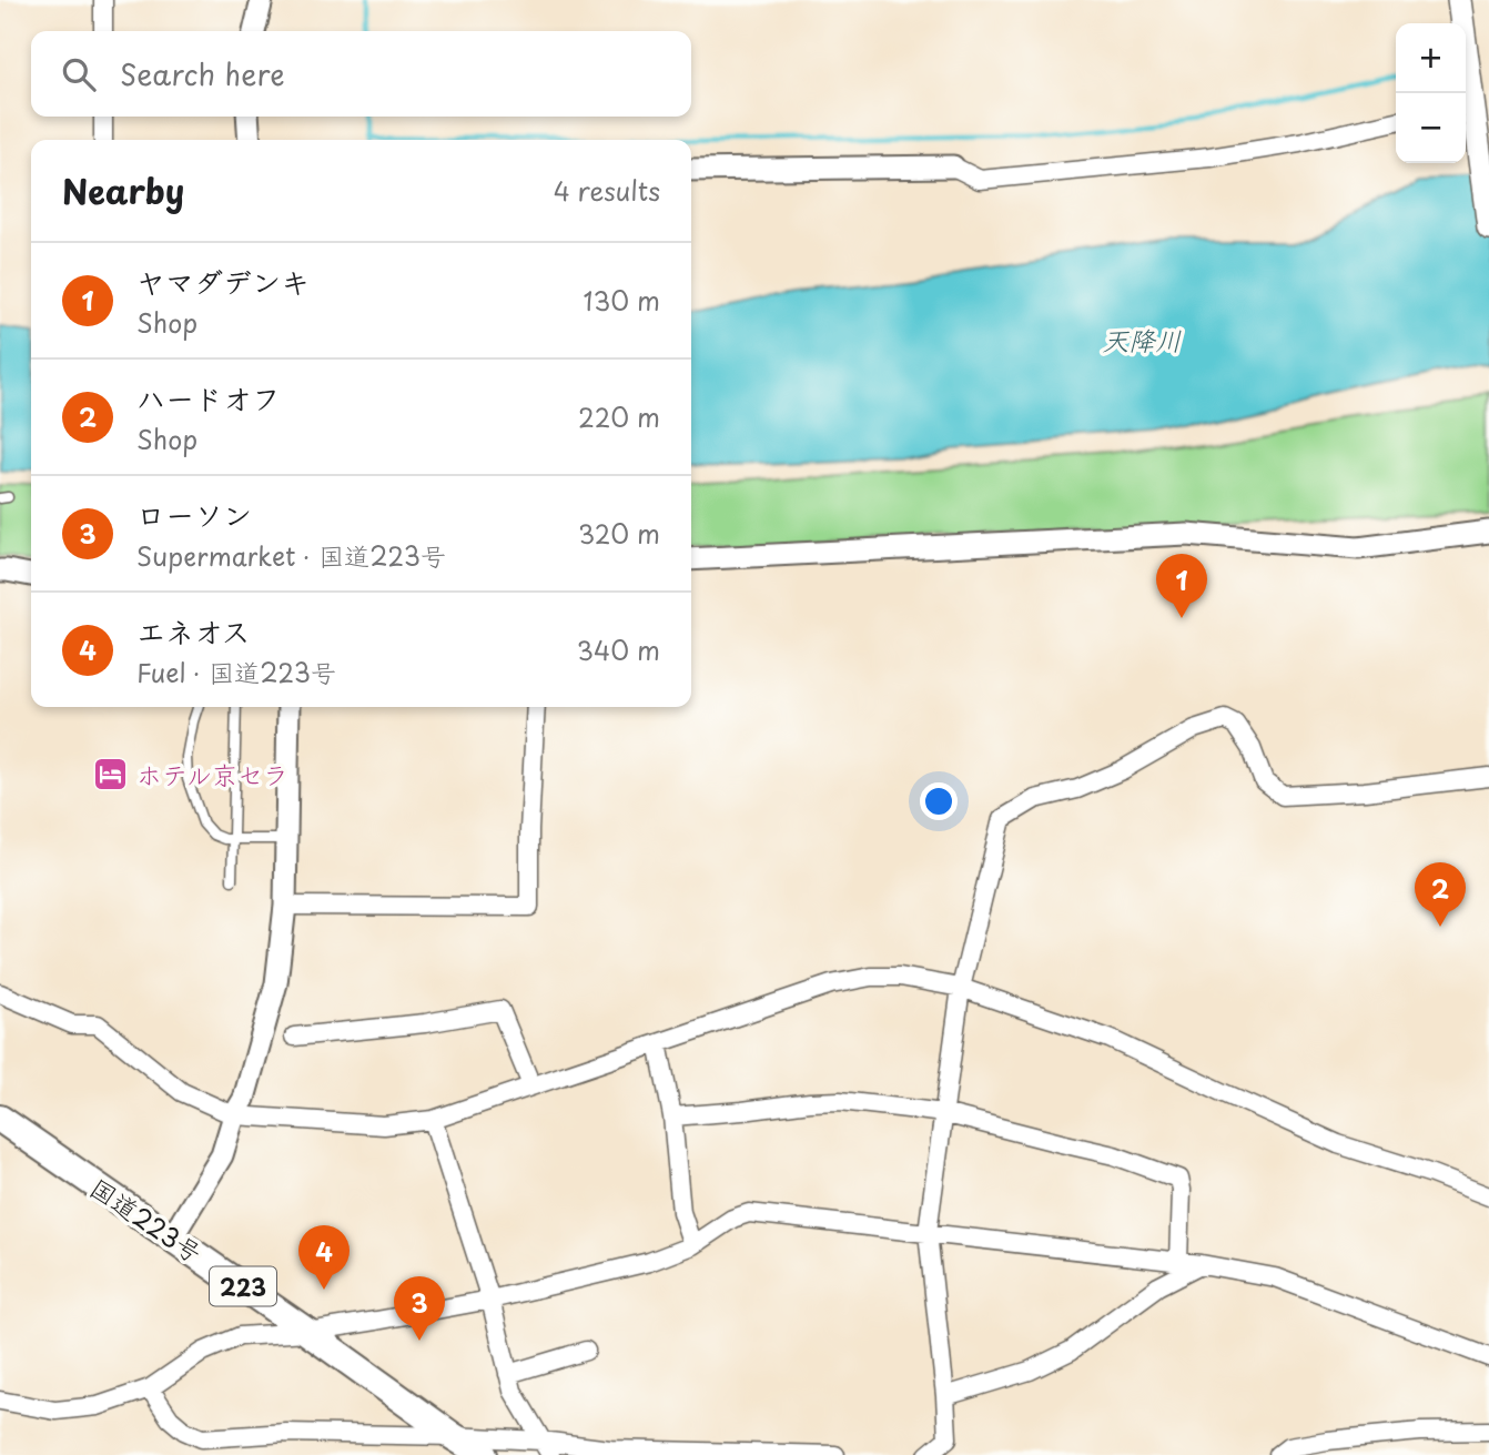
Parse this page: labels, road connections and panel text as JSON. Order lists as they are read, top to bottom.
{
  "streets": {
    "highway": ["国道223号", "223"]
  },
  "water": ["天降川"],
  "places": {
    "hotel": ["ホテル京セラ"]
  },
  "page": {
    "map_buttons": ["+", "−"],
    "search": "Search here",
    "heading": ["Nearby", "4 results"],
    "list": [
      {
        "mark": "1",
        "name": "ヤマダデンキ",
        "note": "Shop",
        "value": "130 m"
      },
      {
        "mark": "2",
        "name": "ハードオフ",
        "note": "Shop",
        "value": "220 m"
      },
      {
        "mark": "3",
        "name": "ローソン",
        "note": "Supermarket · 国道223号",
        "value": "320 m"
      },
      {
        "mark": "4",
        "name": "エネオス",
        "note": "Fuel · 国道223号",
        "value": "340 m"
      }
    ],
    "pins": [
      "1",
      "2",
      "4",
      "3"
    ]
  }
}
